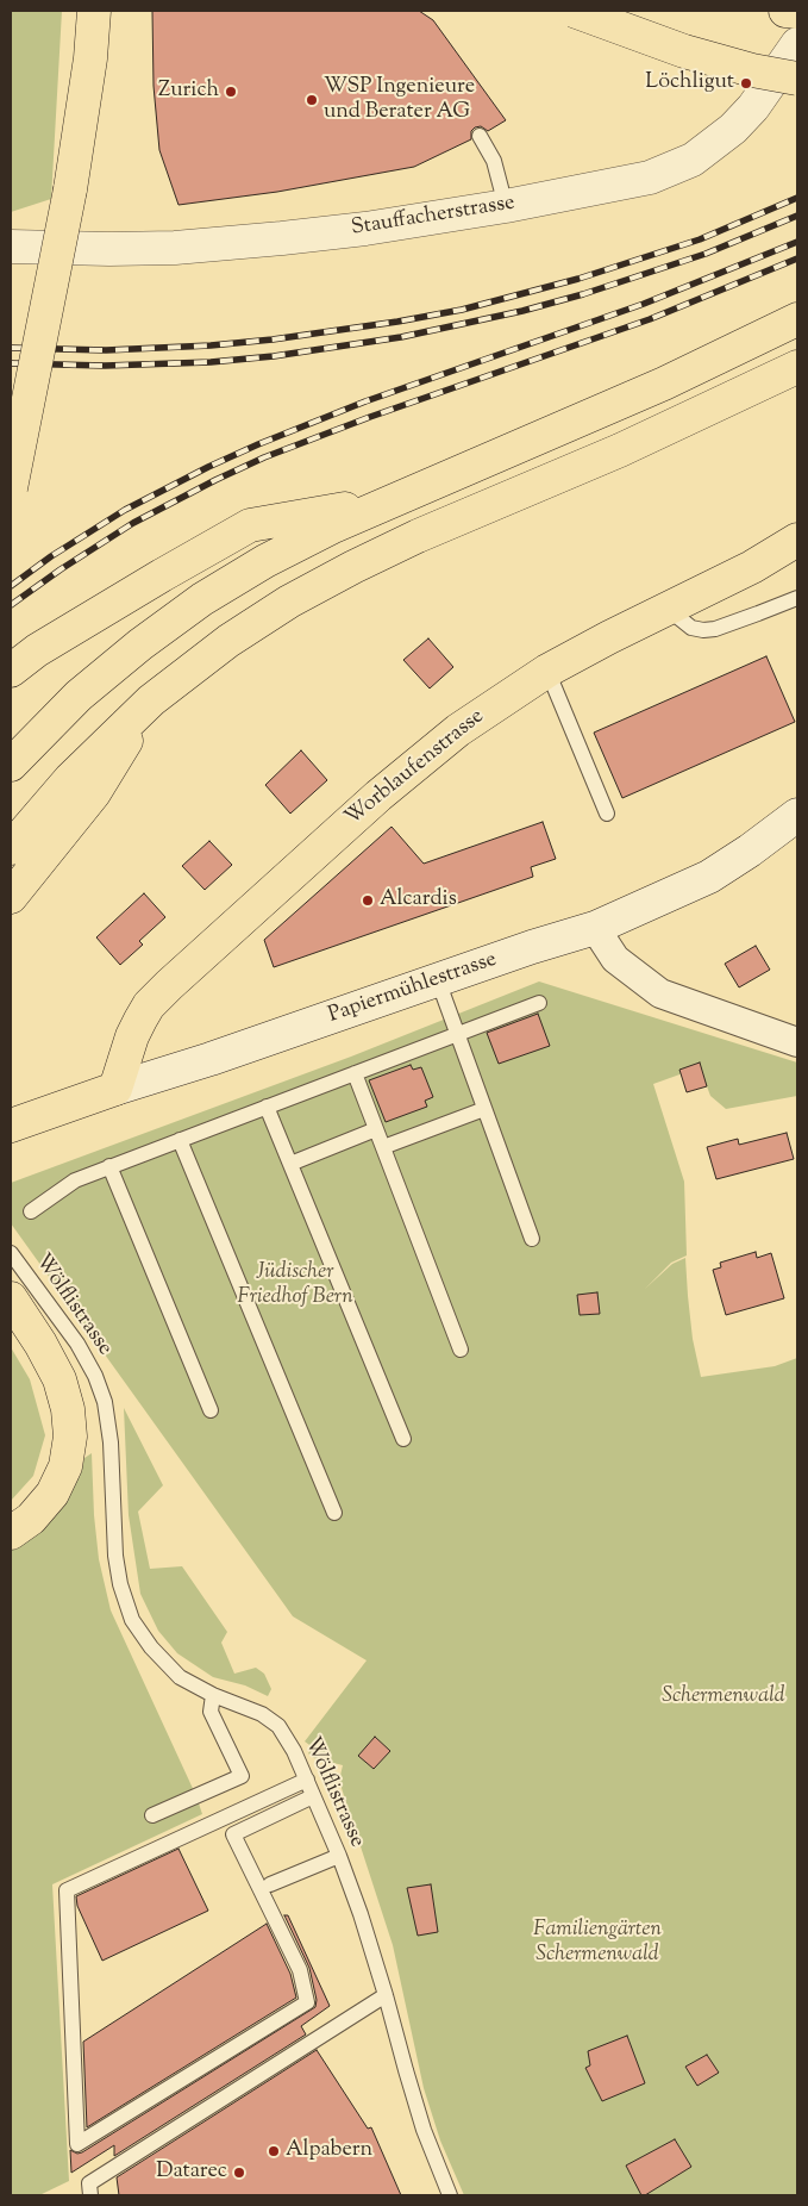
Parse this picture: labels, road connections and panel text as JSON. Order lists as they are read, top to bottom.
{
  "streets": {
    "main road": ["Worblaufenstrasse", "Papiermühlestrasse"],
    "street": ["Stauffacherstrasse"],
    "lane": ["Wölflistrasse"]
  },
  "crossings": [
    ["Worblaufenstrasse", "Papiermühlestrasse"]
  ],
  "parks": ["Jüdischer Friedhof Bern", "Schermenwald", "Familiengärten Schermenwald"],
  "places": [
    "Löchligut",
    "Zurich",
    "WSP Ingenieure und Berater AG",
    "Alcardis",
    "Alpabern",
    "Datarec"
  ]
}
